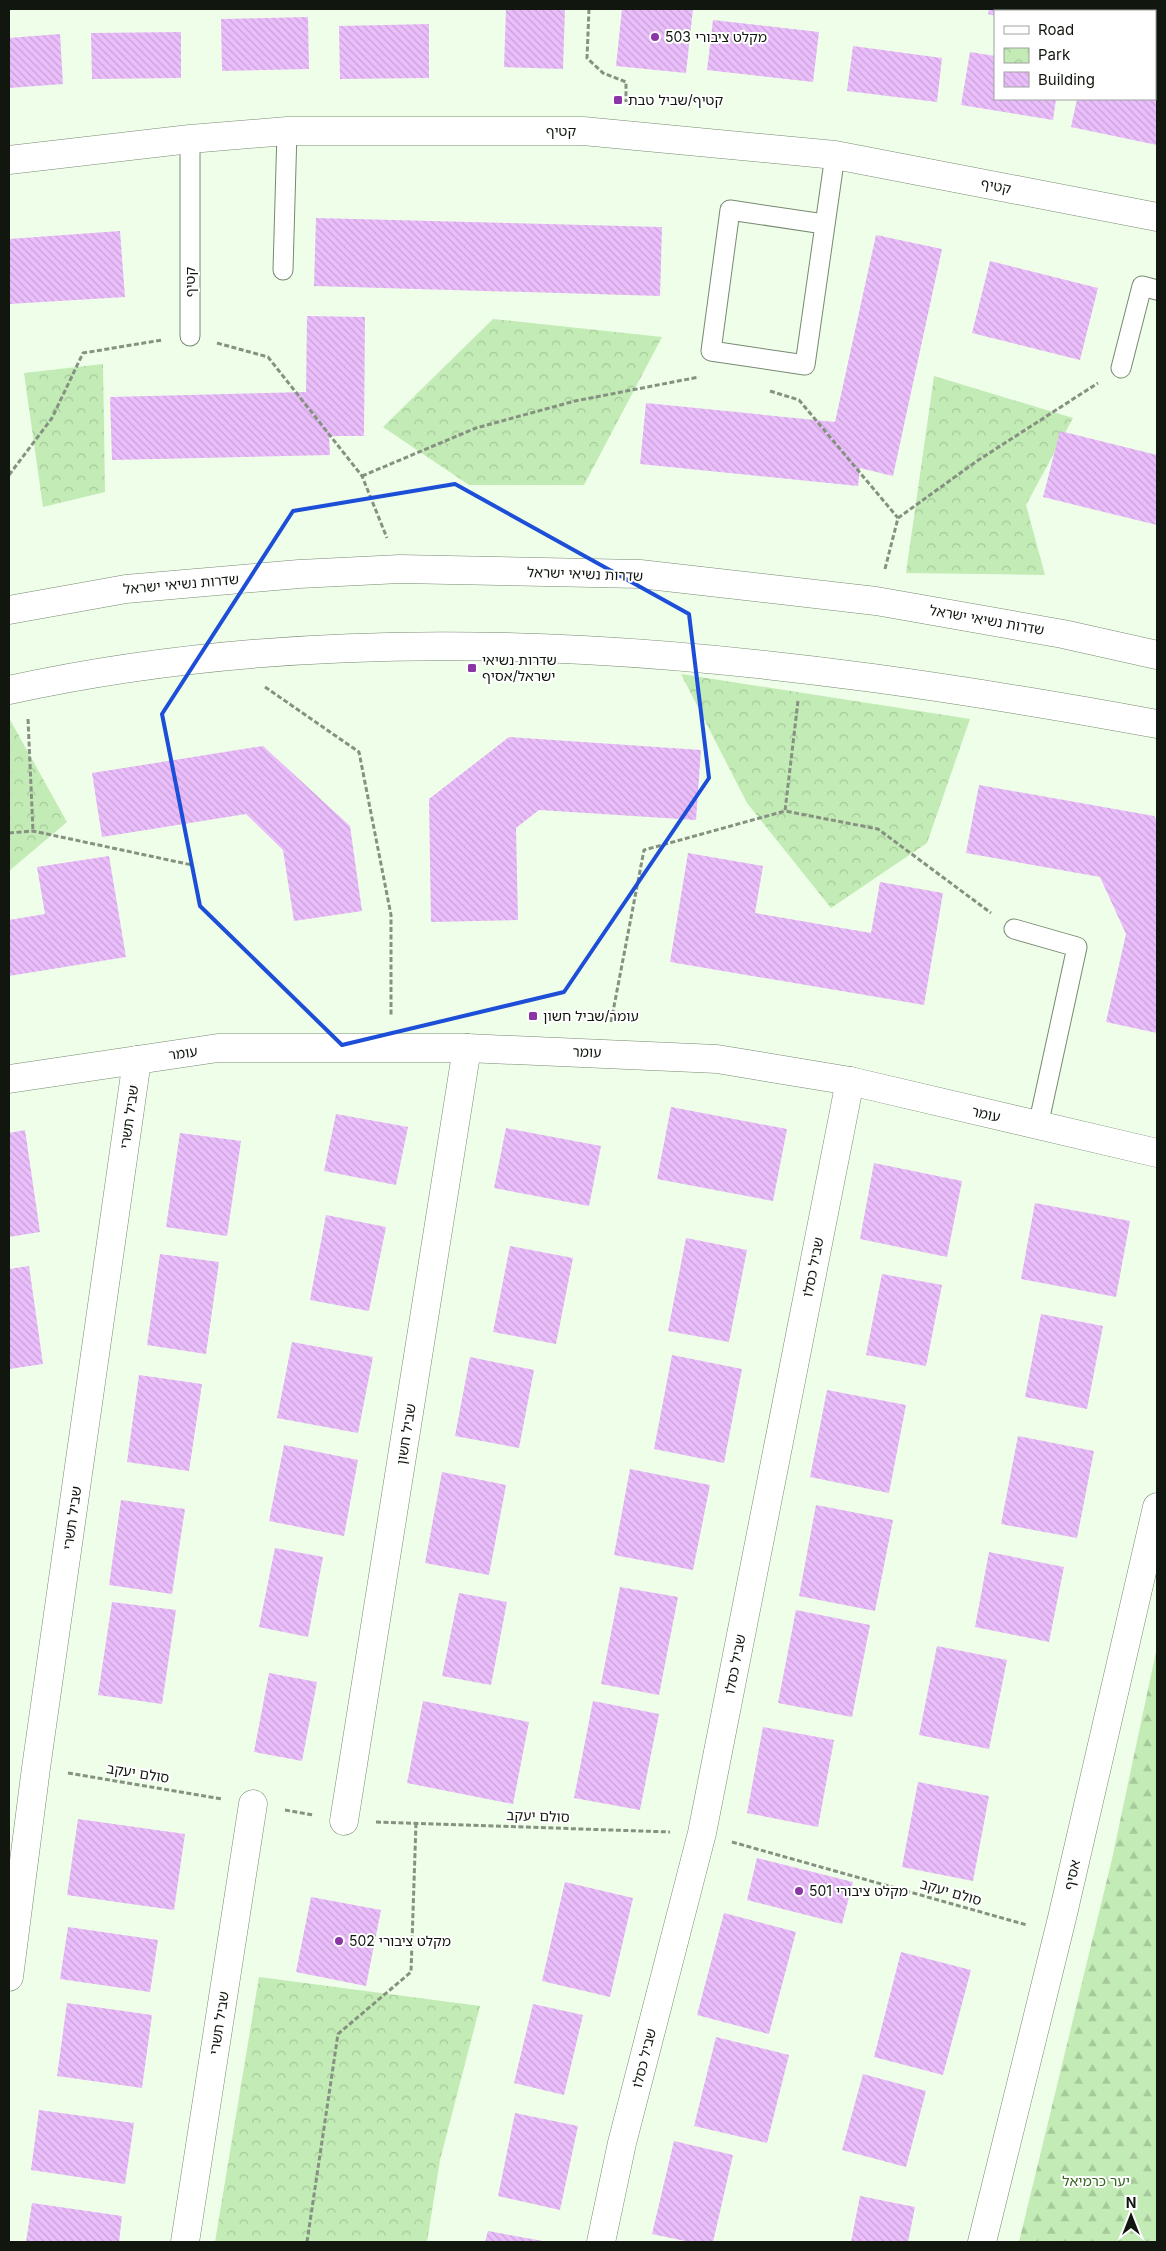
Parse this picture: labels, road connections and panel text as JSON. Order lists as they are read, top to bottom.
{
  "streets": {
    "street": [
      "קטיף",
      "שדרות נשיאי ישראל",
      "עומר",
      "שביל תשרי",
      "שביל כסלו",
      "שביל חשון",
      "אסיף"
    ],
    "path": ["סולם יעקב"]
  },
  "crossings": [
    ["עומר", "שביל תשרי"],
    ["עומר", "שביל כסלו"],
    ["עומר", "שביל חשון"],
    ["שביל תשרי", "סולם יעקב"],
    ["שביל כסלו", "סולם יעקב"],
    ["שביל חשון", "סולם יעקב"],
    ["סולם יעקב", "אסיף"]
  ],
  "parks": ["יער כרמיאל"],
  "places": {
    "other": ["מקלט ציבורי 503", "מקלט ציבורי 501", "מקלט ציבורי 502"],
    "transit": ["קטיף/שביל טבת", "שדרות נשיאי ישראל/אסיף", "עומר/שביל חשון"]
  },
  "legend": ["Road", "Park", "Building"],
  "north": "top"
}
